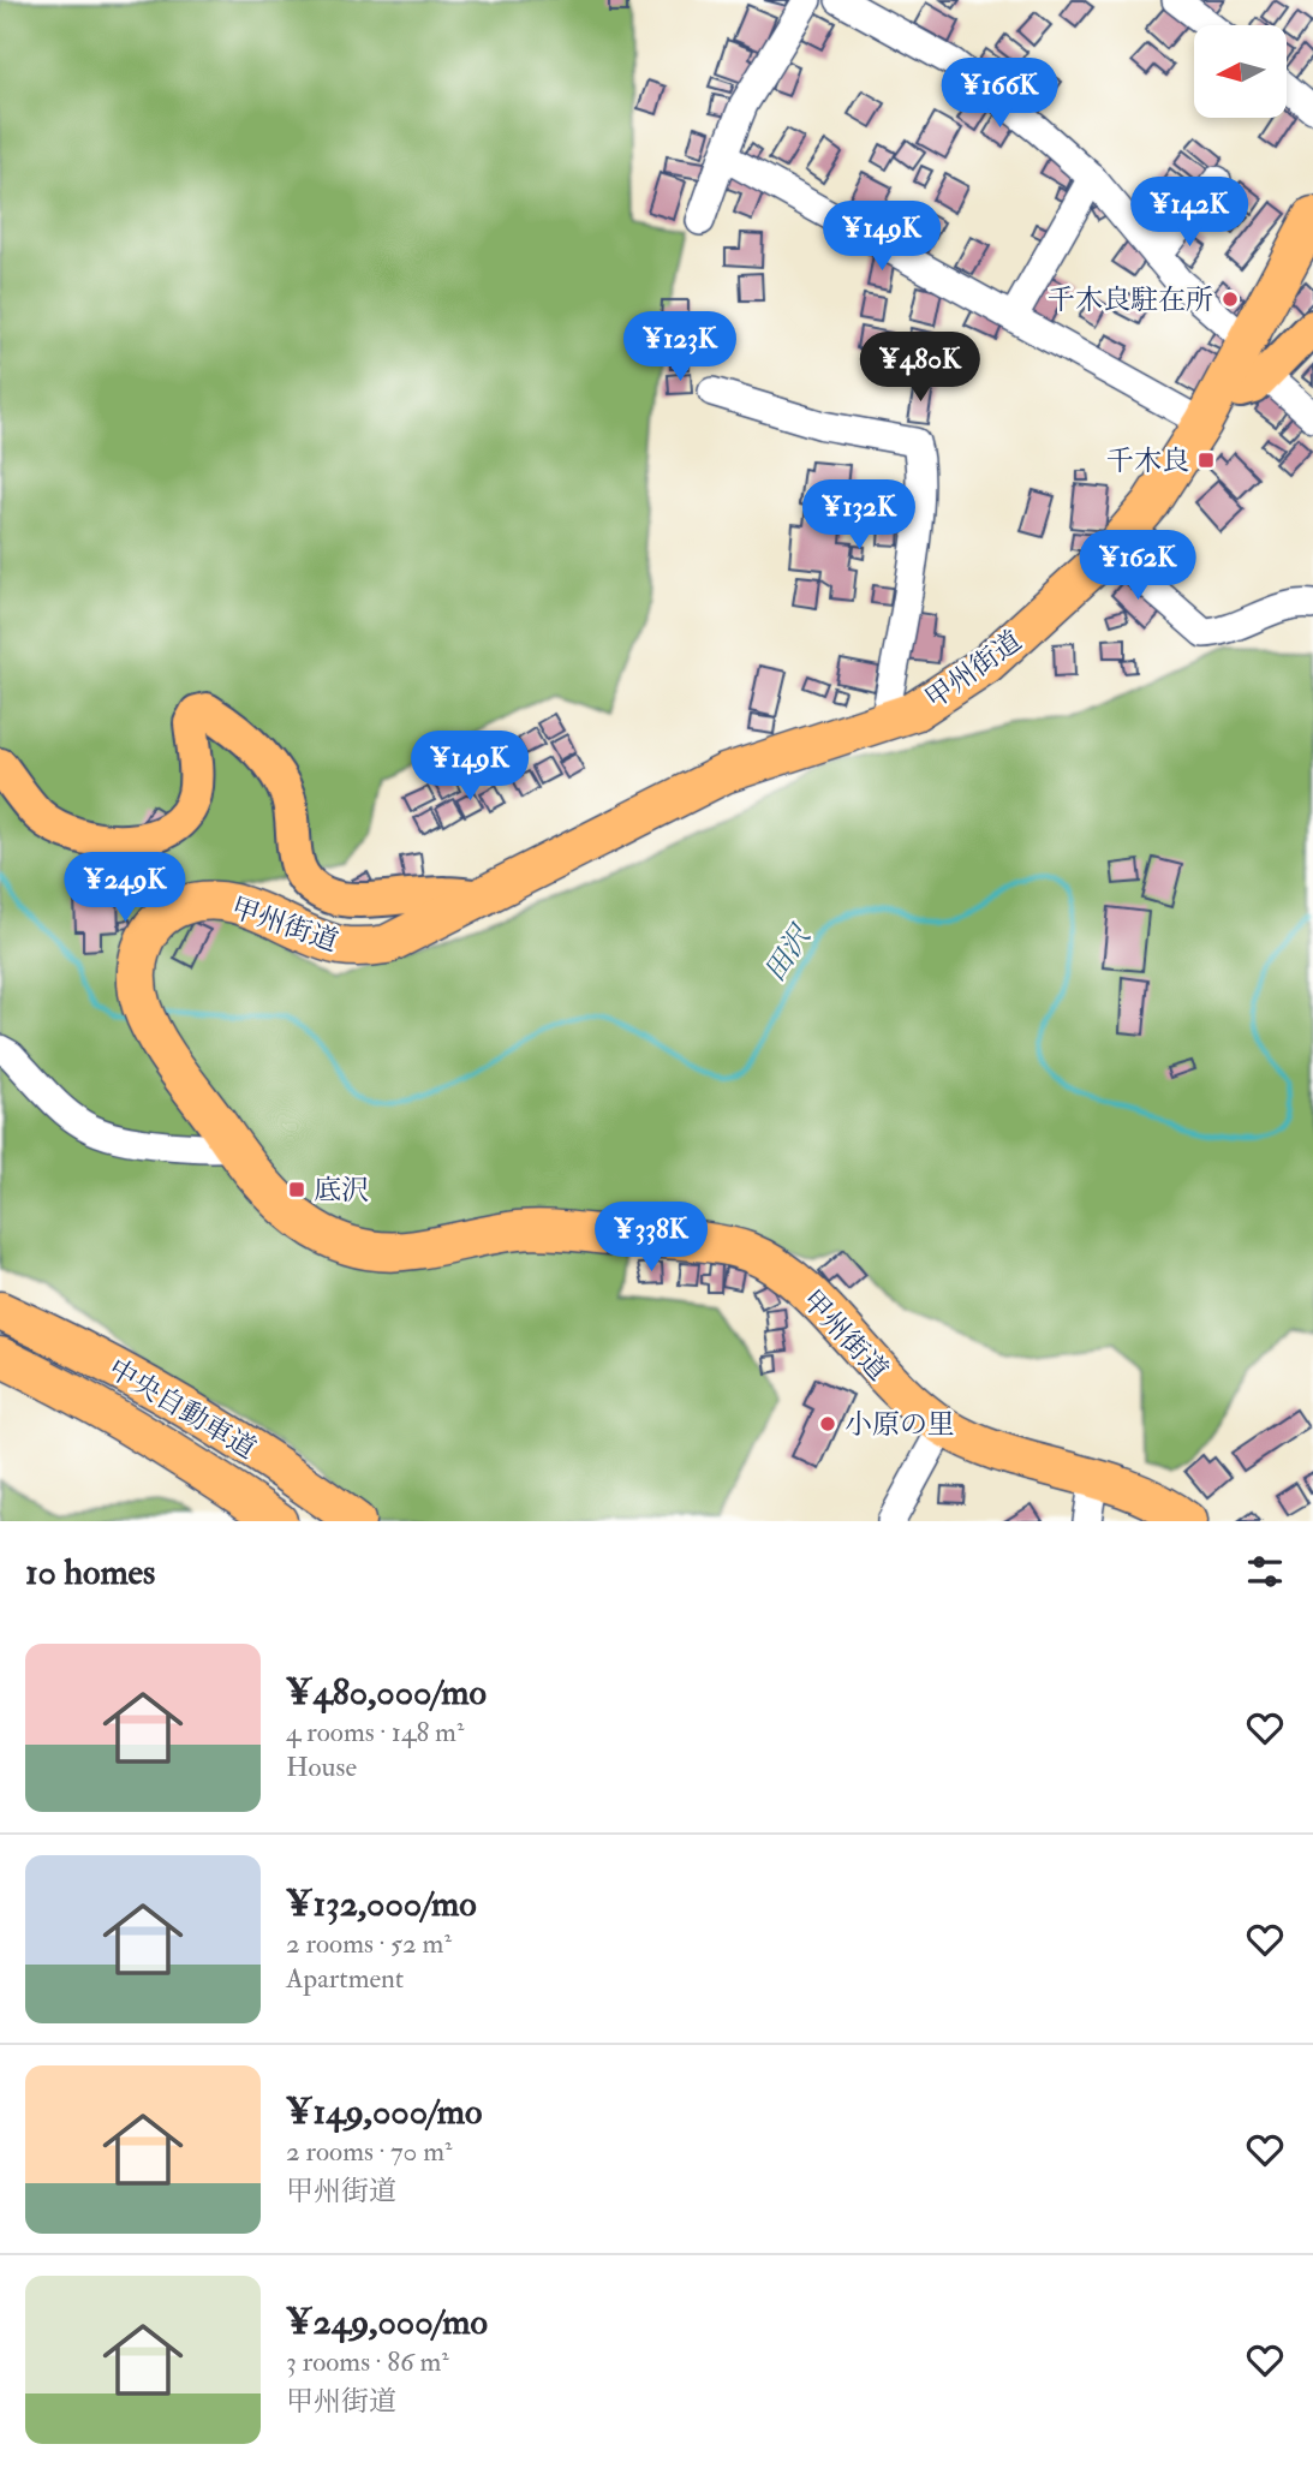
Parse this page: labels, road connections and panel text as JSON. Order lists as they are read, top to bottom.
{
  "streets": {
    "highway": ["甲州街道", "中央自動車道"]
  },
  "water": ["田沢"],
  "places": {
    "other": ["千木良駐在所", "小原の里"],
    "transit": ["千木良", "底沢"]
  },
  "north": "left",
  "page": {
    "price": [
      "¥166K",
      "¥142K",
      "¥149K",
      "¥123K",
      "¥480K",
      "¥132K",
      "¥162K",
      "¥149K",
      "¥249K",
      "¥338K"
    ],
    "heading": "10 homes",
    "list": [
      {
        "name": "¥480,000/mo",
        "note": "4 rooms · 148 m² · House"
      },
      {
        "name": "¥132,000/mo",
        "note": "2 rooms · 52 m² · Apartment"
      },
      {
        "name": "¥149,000/mo",
        "note": "2 rooms · 70 m² · 甲州街道"
      },
      {
        "name": "¥249,000/mo",
        "note": "3 rooms · 86 m² · 甲州街道"
      }
    ]
  }
}
